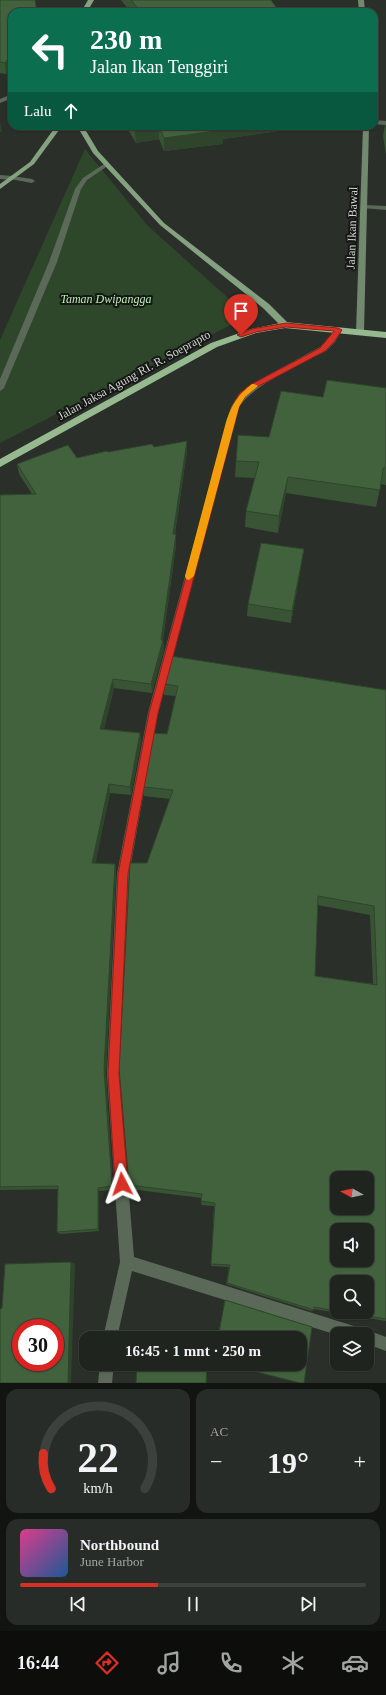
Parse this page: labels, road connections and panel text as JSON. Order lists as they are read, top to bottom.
{
  "streets": {
    "highway": ["Jalan Jaksa Agung RI. R. Soeprapto"],
    "street": ["Jalan Ikan Bawal"]
  },
  "crossings": [
    ["Jalan Ikan Bawal", "Jalan Jaksa Agung RI. R. Soeprapto"]
  ],
  "parks": ["Taman Dwipangga"],
  "north": "left",
  "page": {
    "turn": ["230 m", "Jalan Ikan Tenggiri"],
    "then": "Lalu",
    "limit": "30",
    "trip": "16:45 · 1 mnt · 250 m",
    "tile": "AC",
    "heat": ["−", "19°", "+"],
    "song": ["Northbound", "June Harbor"],
    "tabs": "16:44",
    "gauge": ["22", "km/h"]
  }
}
